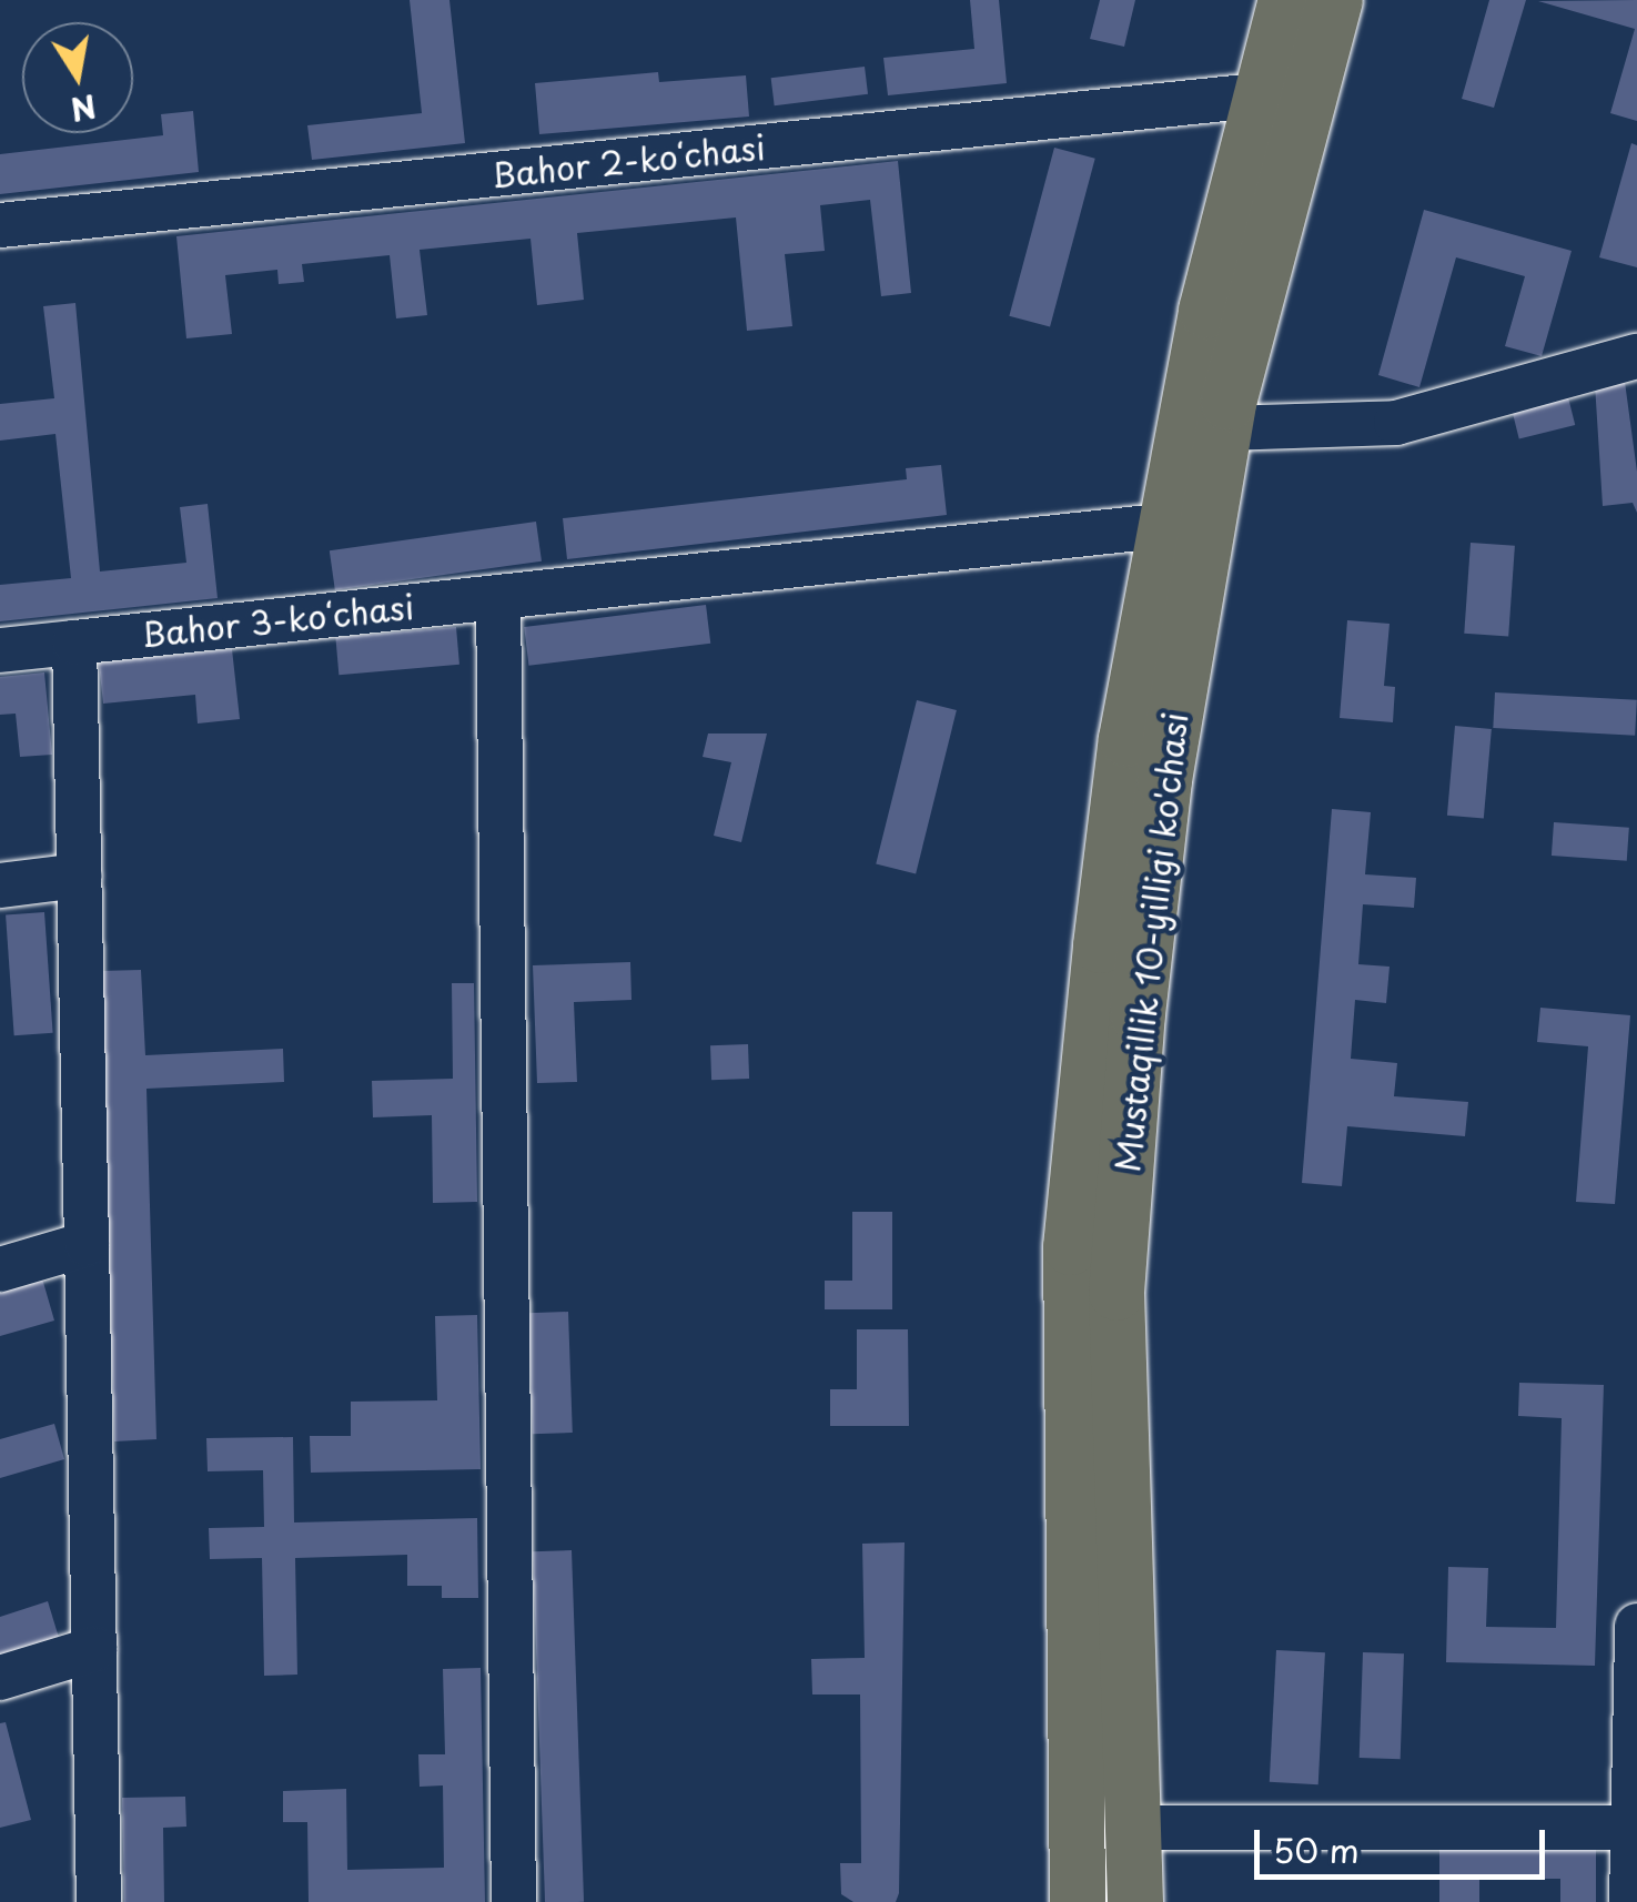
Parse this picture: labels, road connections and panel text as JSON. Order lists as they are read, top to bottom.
{
  "streets": {
    "main road": ["Mustaqillik 10-yilligi ko'chasi"],
    "street": ["Bahor 2-koʻchasi", "Bahor 3-koʻchasi"]
  },
  "crossings": [
    ["Bahor 2-koʻchasi", "Mustaqillik 10-yilligi ko'chasi"],
    ["Bahor 3-koʻchasi", "Mustaqillik 10-yilligi ko'chasi"]
  ],
  "scale_bar": "50 m",
  "north": "bottom"
}
